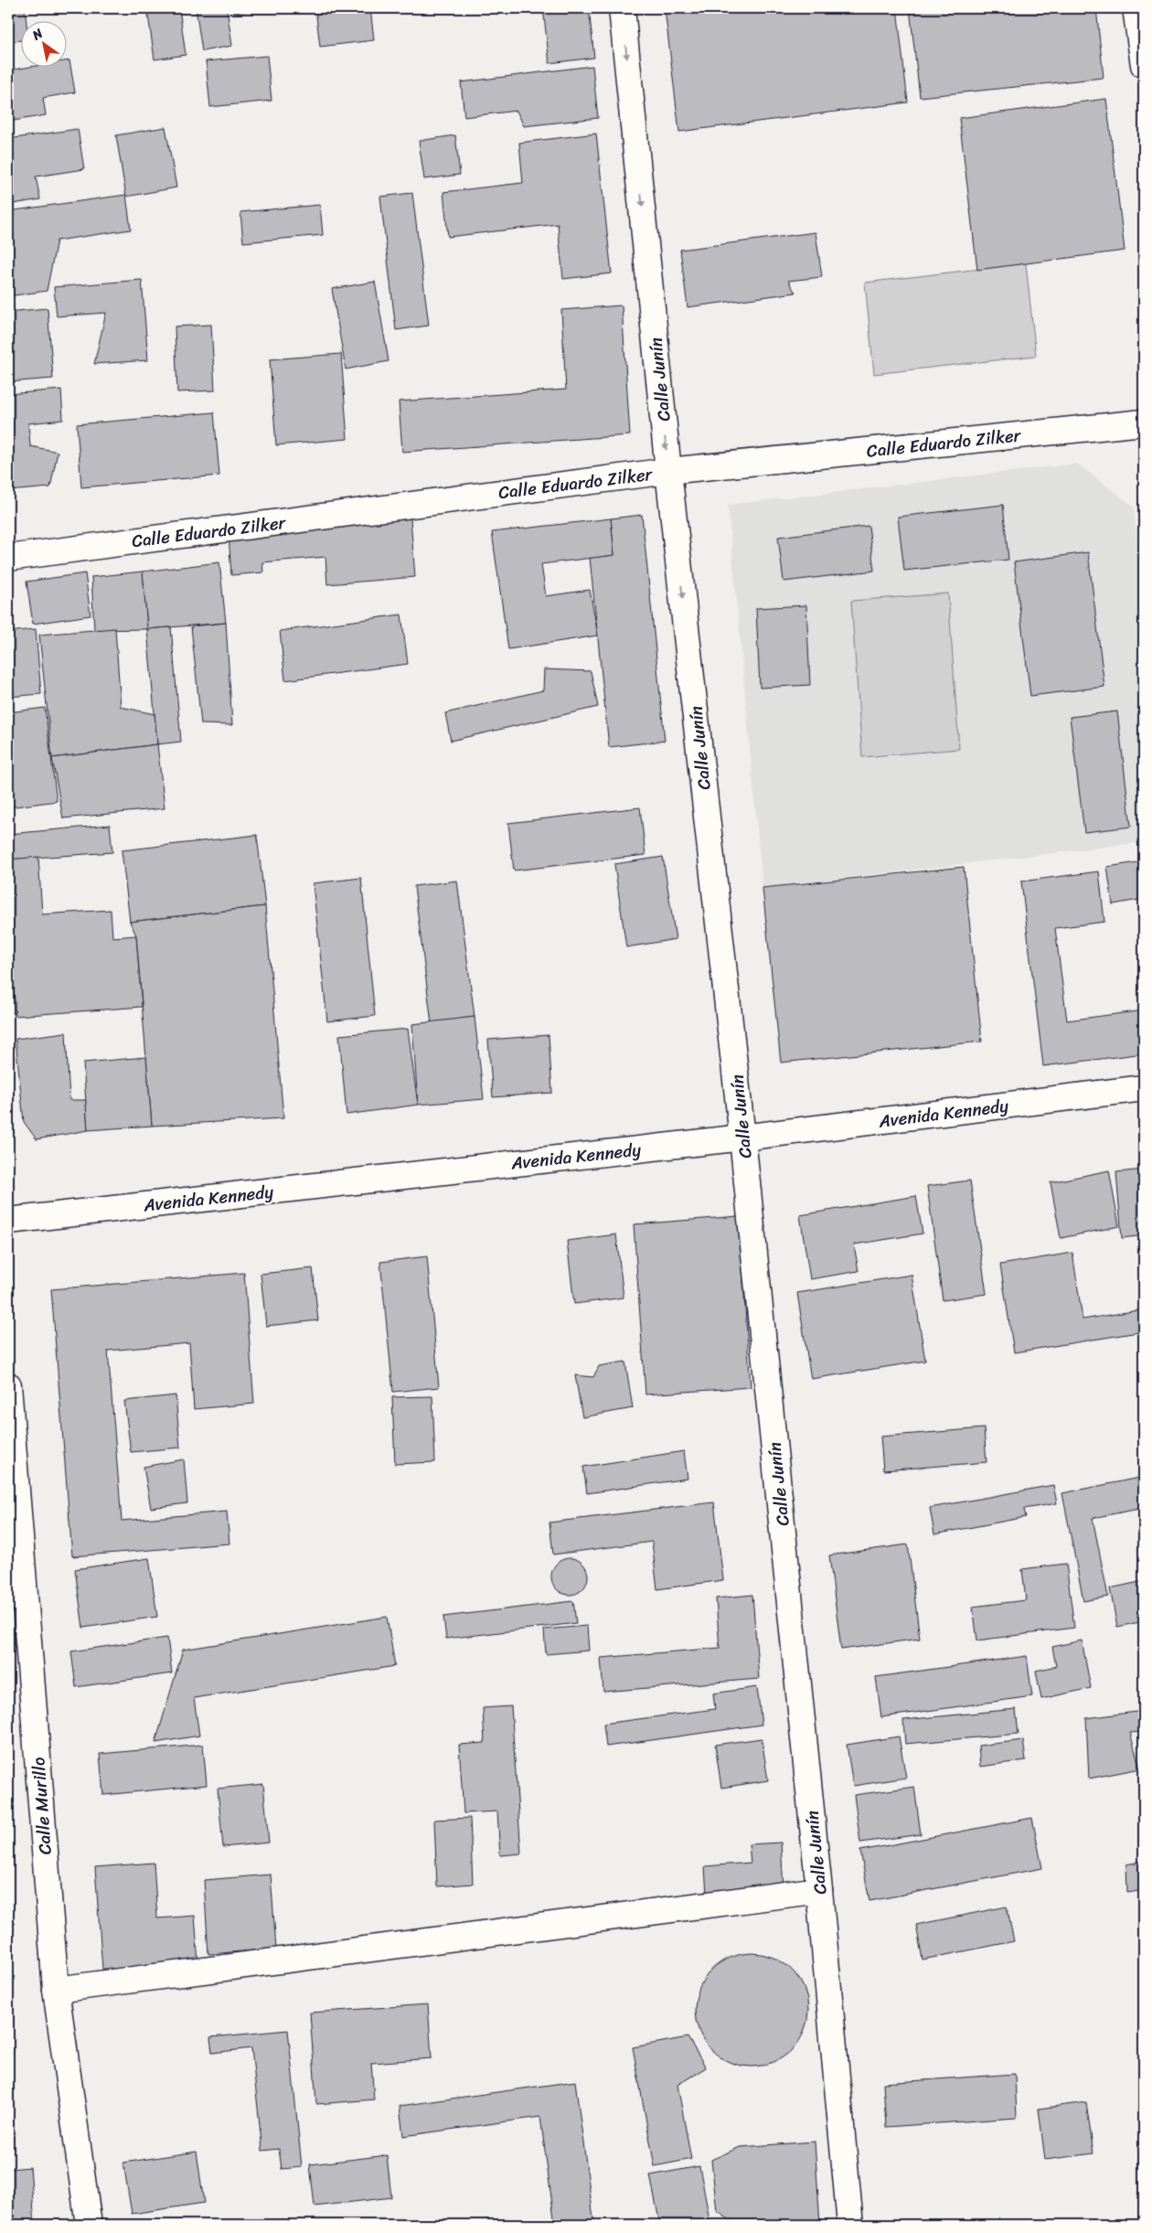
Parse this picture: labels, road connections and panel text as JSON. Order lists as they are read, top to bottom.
{
  "streets": {
    "street": [
      "Calle Junín",
      "Calle Eduardo Zilker",
      "Avenida Kennedy",
      "Calle Murillo"
    ]
  },
  "crossings": [
    ["Calle Junín", "Calle Eduardo Zilker"],
    ["Calle Junín", "Avenida Kennedy"]
  ],
  "one_way": ["Calle Junín"],
  "north": "top left"
}
